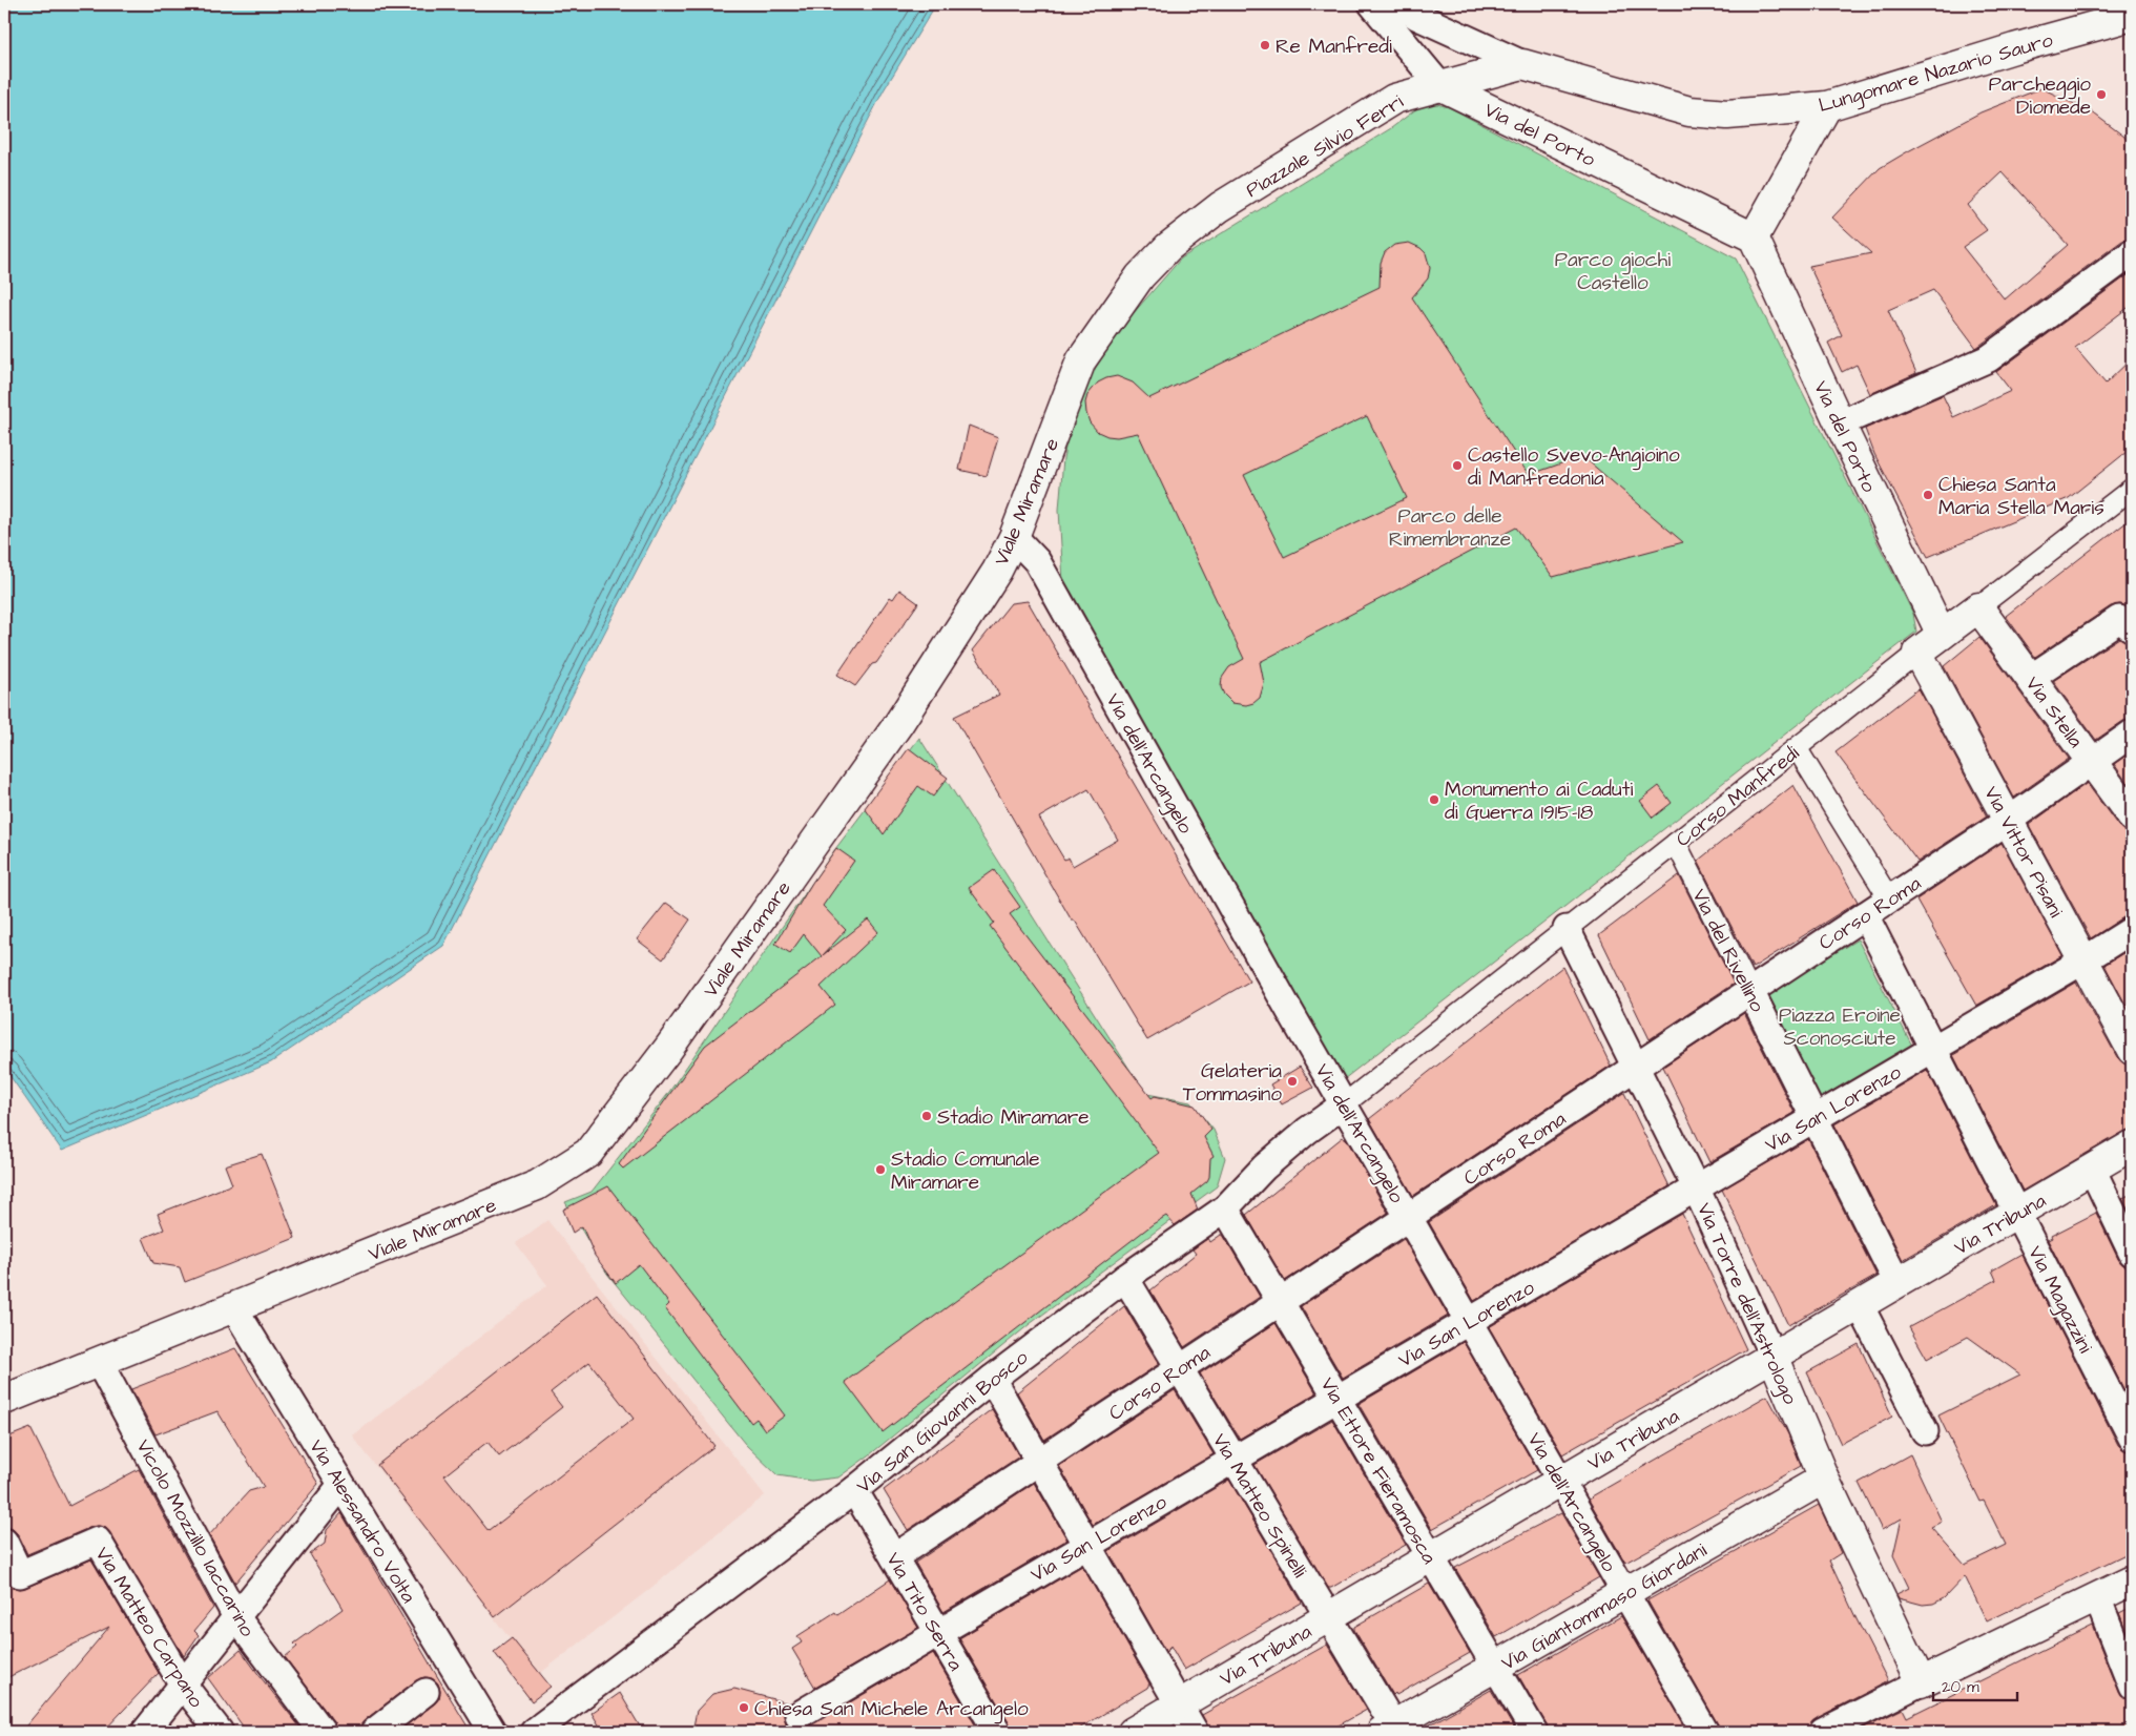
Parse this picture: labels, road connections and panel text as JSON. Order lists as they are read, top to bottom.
{
  "streets": {
    "street": [
      "Lungomare Nazario Sauro",
      "Via del Porto",
      "Piazzale Silvio Ferri",
      "Viale Miramare",
      "Via Stella",
      "Via dell'Arcangelo",
      "Corso Manfredi",
      "Via Vittor Pisani",
      "Corso Roma",
      "Via del Rivellino",
      "Via San Lorenzo",
      "Via Tribuna",
      "Via Magazzini",
      "Via Torre dell'Astrologo",
      "Via San Giovanni Bosco",
      "Via Ettore Fieramosca",
      "Via Matteo Spinelli",
      "Via Alessandro Volta",
      "Vicolo Mozzillo Iaccarino",
      "Via Giantommaso Giordani",
      "Via Tito Serra",
      "Via Matteo Carpano"
    ]
  },
  "crossings": [
    ["Lungomare Nazario Sauro", "Piazzale Silvio Ferri"],
    ["Via del Porto", "Piazzale Silvio Ferri"],
    ["Via del Porto", "Corso Manfredi"],
    ["Piazzale Silvio Ferri", "Viale Miramare"],
    ["Viale Miramare", "Via dell'Arcangelo"],
    ["Viale Miramare", "Via Alessandro Volta"],
    ["Viale Miramare", "Vicolo Mozzillo Iaccarino"],
    ["Via Stella", "Corso Manfredi"],
    ["Via Stella", "Corso Roma"],
    ["Via dell'Arcangelo", "Corso Manfredi"],
    ["Via dell'Arcangelo", "Corso Roma"],
    ["Via dell'Arcangelo", "Via San Lorenzo"],
    ["Via dell'Arcangelo", "Via Tribuna"],
    ["Via dell'Arcangelo", "Via San Giovanni Bosco"],
    ["Via dell'Arcangelo", "Via Giantommaso Giordani"],
    ["Corso Manfredi", "Via Vittor Pisani"],
    ["Corso Manfredi", "Via del Rivellino"],
    ["Corso Manfredi", "Via Torre dell'Astrologo"],
    ["Corso Manfredi", "Via San Giovanni Bosco"],
    ["Via Vittor Pisani", "Corso Roma"],
    ["Via Vittor Pisani", "Via San Lorenzo"],
    ["Corso Roma", "Via del Rivellino"],
    ["Corso Roma", "Via Magazzini"],
    ["Corso Roma", "Via Torre dell'Astrologo"],
    ["Corso Roma", "Via Ettore Fieramosca"],
    ["Corso Roma", "Via Matteo Spinelli"],
    ["Corso Roma", "Via Tito Serra"],
    ["Via del Rivellino", "Via San Lorenzo"],
    ["Via del Rivellino", "Via Tribuna"],
    ["Via San Lorenzo", "Via Magazzini"],
    ["Via San Lorenzo", "Via Torre dell'Astrologo"],
    ["Via San Lorenzo", "Via Ettore Fieramosca"],
    ["Via San Lorenzo", "Via Matteo Spinelli"],
    ["Via San Lorenzo", "Via Tito Serra"],
    ["Via Tribuna", "Via Magazzini"],
    ["Via Tribuna", "Via Torre dell'Astrologo"],
    ["Via Tribuna", "Via Ettore Fieramosca"],
    ["Via Tribuna", "Via Matteo Spinelli"],
    ["Via Torre dell'Astrologo", "Via Giantommaso Giordani"],
    ["Via San Giovanni Bosco", "Via Ettore Fieramosca"],
    ["Via San Giovanni Bosco", "Via Matteo Spinelli"],
    ["Via San Giovanni Bosco", "Via Tito Serra"],
    ["Via Ettore Fieramosca", "Via Giantommaso Giordani"],
    ["Via Matteo Spinelli", "Via Giantommaso Giordani"]
  ],
  "parks": ["Parco giochi Castello", "Parco delle Rimembranze", "Piazza Eroine Sconosciute"],
  "places": [
    "Re Manfredi",
    "Parcheggio Diomede",
    "Castello Svevo-Angioino di Manfredonia",
    "Chiesa Santa Maria Stella Maris",
    "Monumento ai Caduti di Guerra 1915-18",
    "Gelateria Tommasino",
    "Stadio Miramare",
    "Stadio Comunale Miramare",
    "Chiesa San Michele Arcangelo"
  ],
  "scale_bar": "20 m"
}
